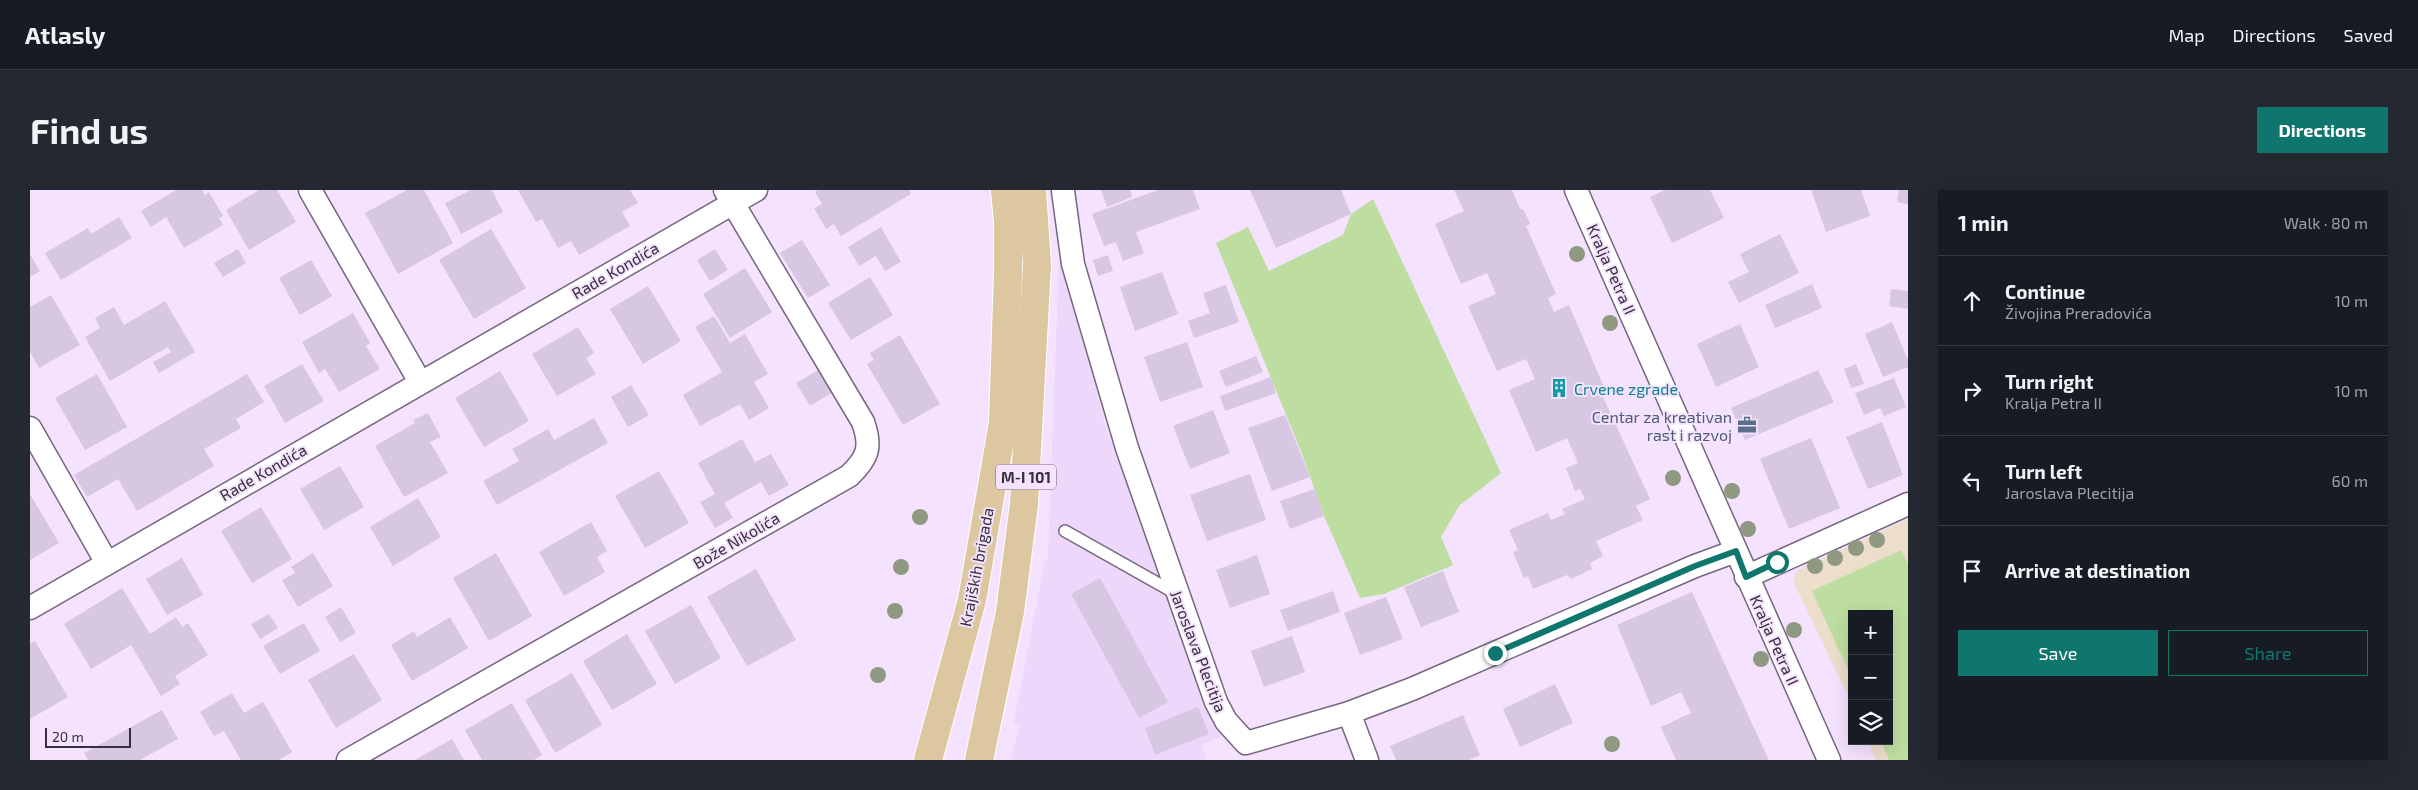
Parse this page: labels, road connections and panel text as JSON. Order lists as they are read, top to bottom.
{
  "streets": {
    "main road": ["M-I 101", "Krajiških brigada"],
    "street": [
      "Kralja Petra II",
      "Rade Kondića",
      "Bože Nikolića",
      "Jaroslava Plecitija"
    ]
  },
  "crossings": [
    ["Kralja Petra II", "Jaroslava Plecitija"],
    ["Rade Kondića", "Bože Nikolića"]
  ],
  "places": {
    "building": ["Crvene zgrade"],
    "office": ["Centar za kreativan rast i razvoj"]
  },
  "scale_bar": "20 m",
  "page": {
    "header": "Atlasly",
    "nav": ["Map", "Directions", "Saved"],
    "buttons": [
      "Directions",
      ["Save", "Share"]
    ],
    "title": "Find us",
    "heading": ["1 min", "Walk · 80 m"],
    "list": [
      ["Continue", "Živojina Preradovića", "10 m"],
      ["Turn right", "Kralja Petra II", "10 m"],
      ["Turn left", "Jaroslava Plecitija", "60 m"],
      "Arrive at destination"
    ],
    "map_buttons": ["+", "−"],
    "scale": "20 m"
  }
}
